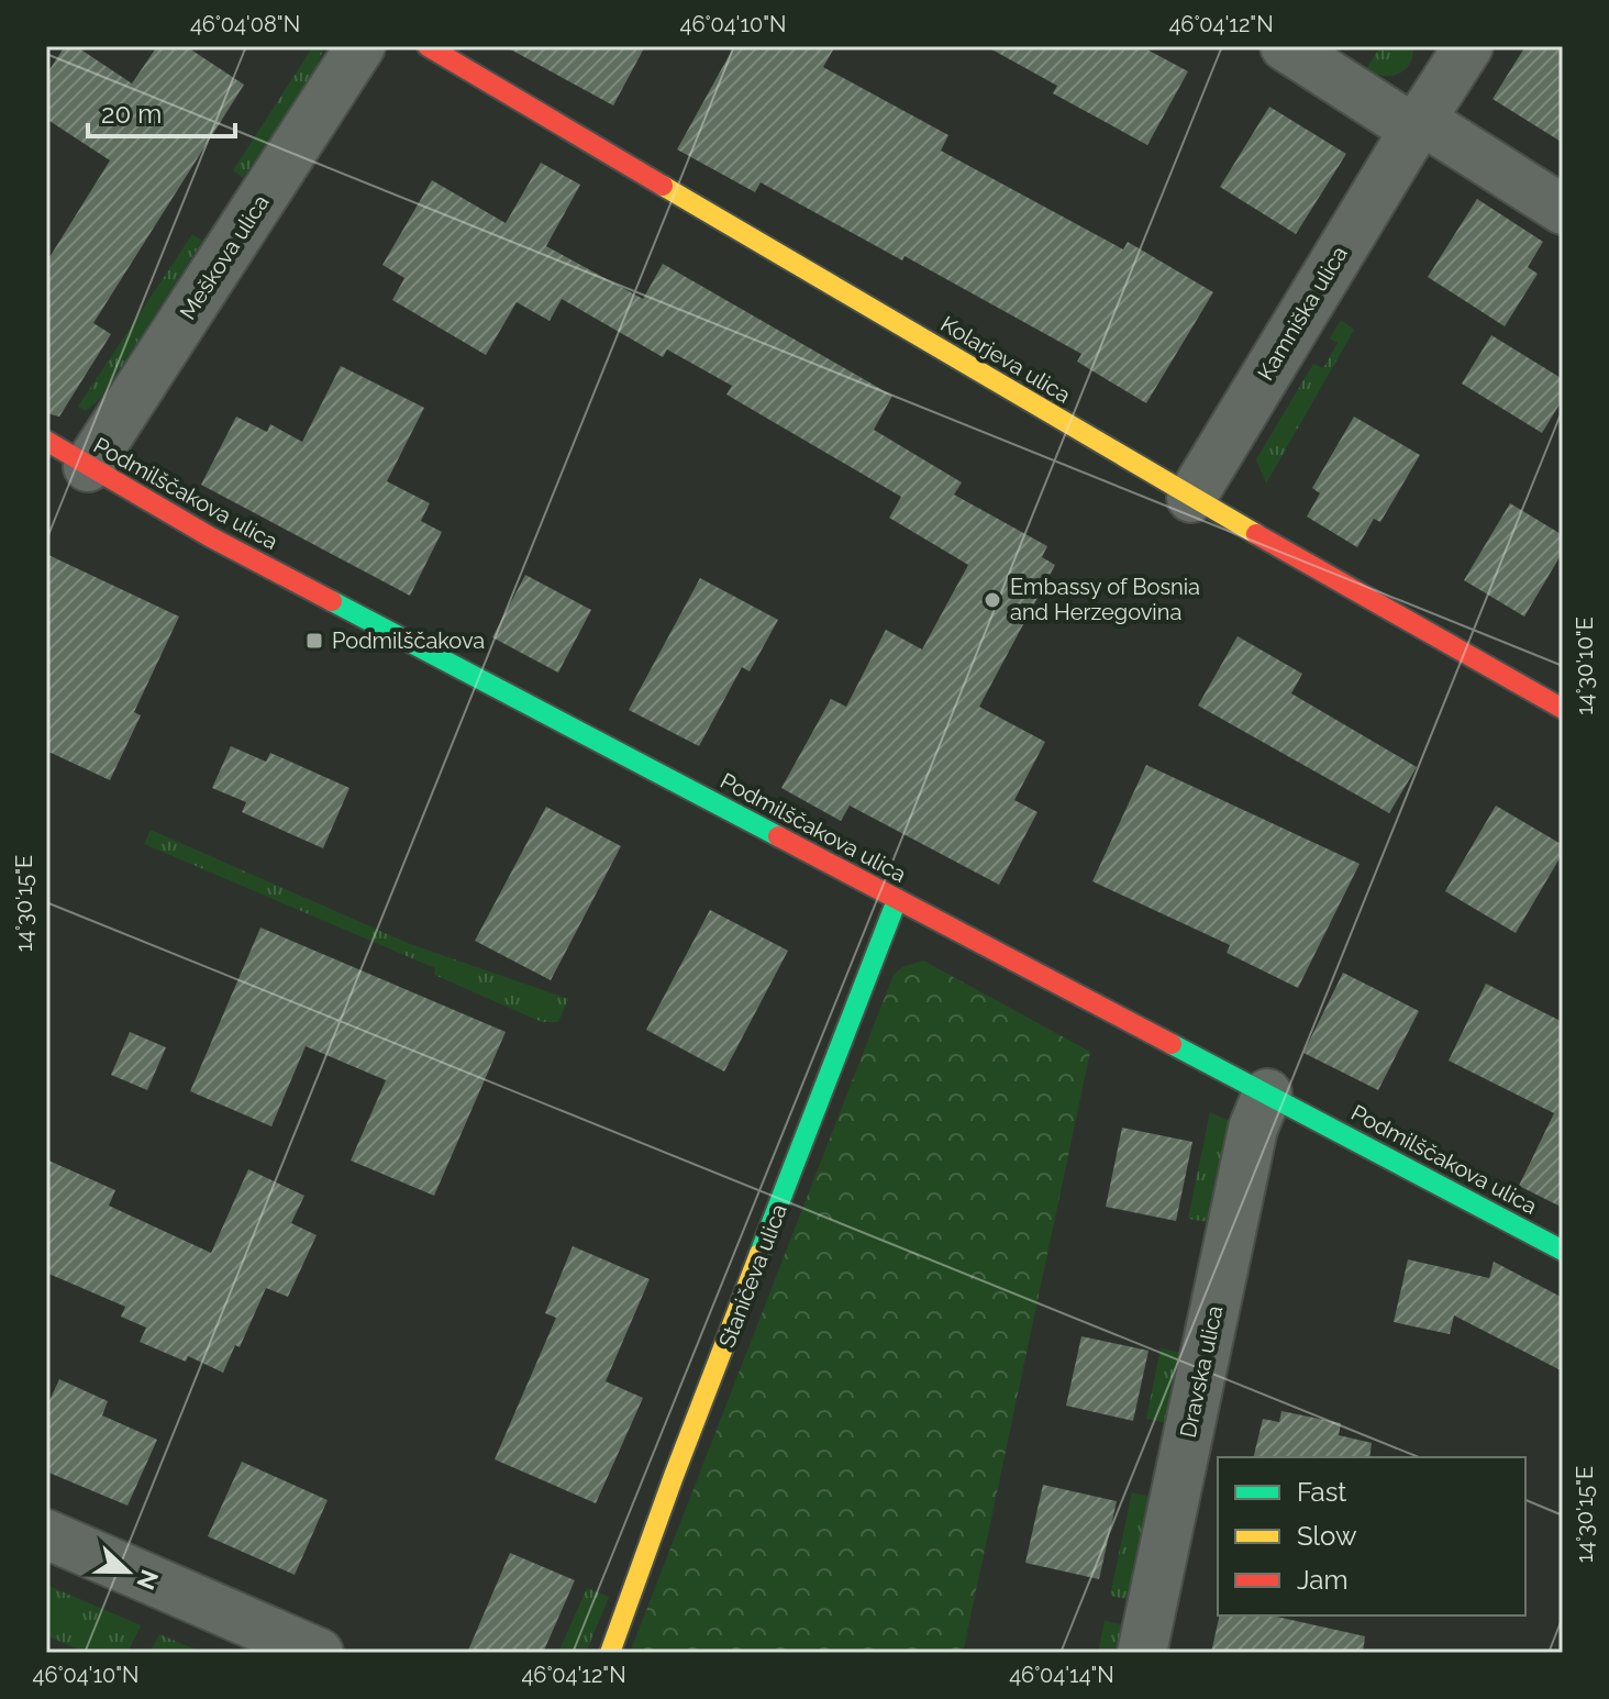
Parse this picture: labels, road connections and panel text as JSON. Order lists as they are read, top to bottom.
{
  "streets": {
    "street": [
      "Meškova ulica",
      "Kamniška ulica",
      "Kolarjeva ulica",
      "Podmilščakova ulica",
      "Staničeva ulica",
      "Dravska ulica"
    ]
  },
  "crossings": [
    ["Meškova ulica", "Podmilščakova ulica"],
    ["Kamniška ulica", "Kolarjeva ulica"],
    ["Podmilščakova ulica", "Staničeva ulica"],
    ["Podmilščakova ulica", "Dravska ulica"]
  ],
  "places": {
    "other": ["Embassy of Bosnia and Herzegovina"],
    "transit": ["Podmilščakova"]
  },
  "legend": ["Fast", "Slow", "Jam"],
  "scale_bar": "20 m",
  "north": "right",
  "coordinates": [
    "46°04'08\"N",
    "46°04'10\"N",
    "46°04'12\"N",
    "14°30'10\"E",
    "14°30'15\"E",
    "46°04'14\"N"
  ]
}
